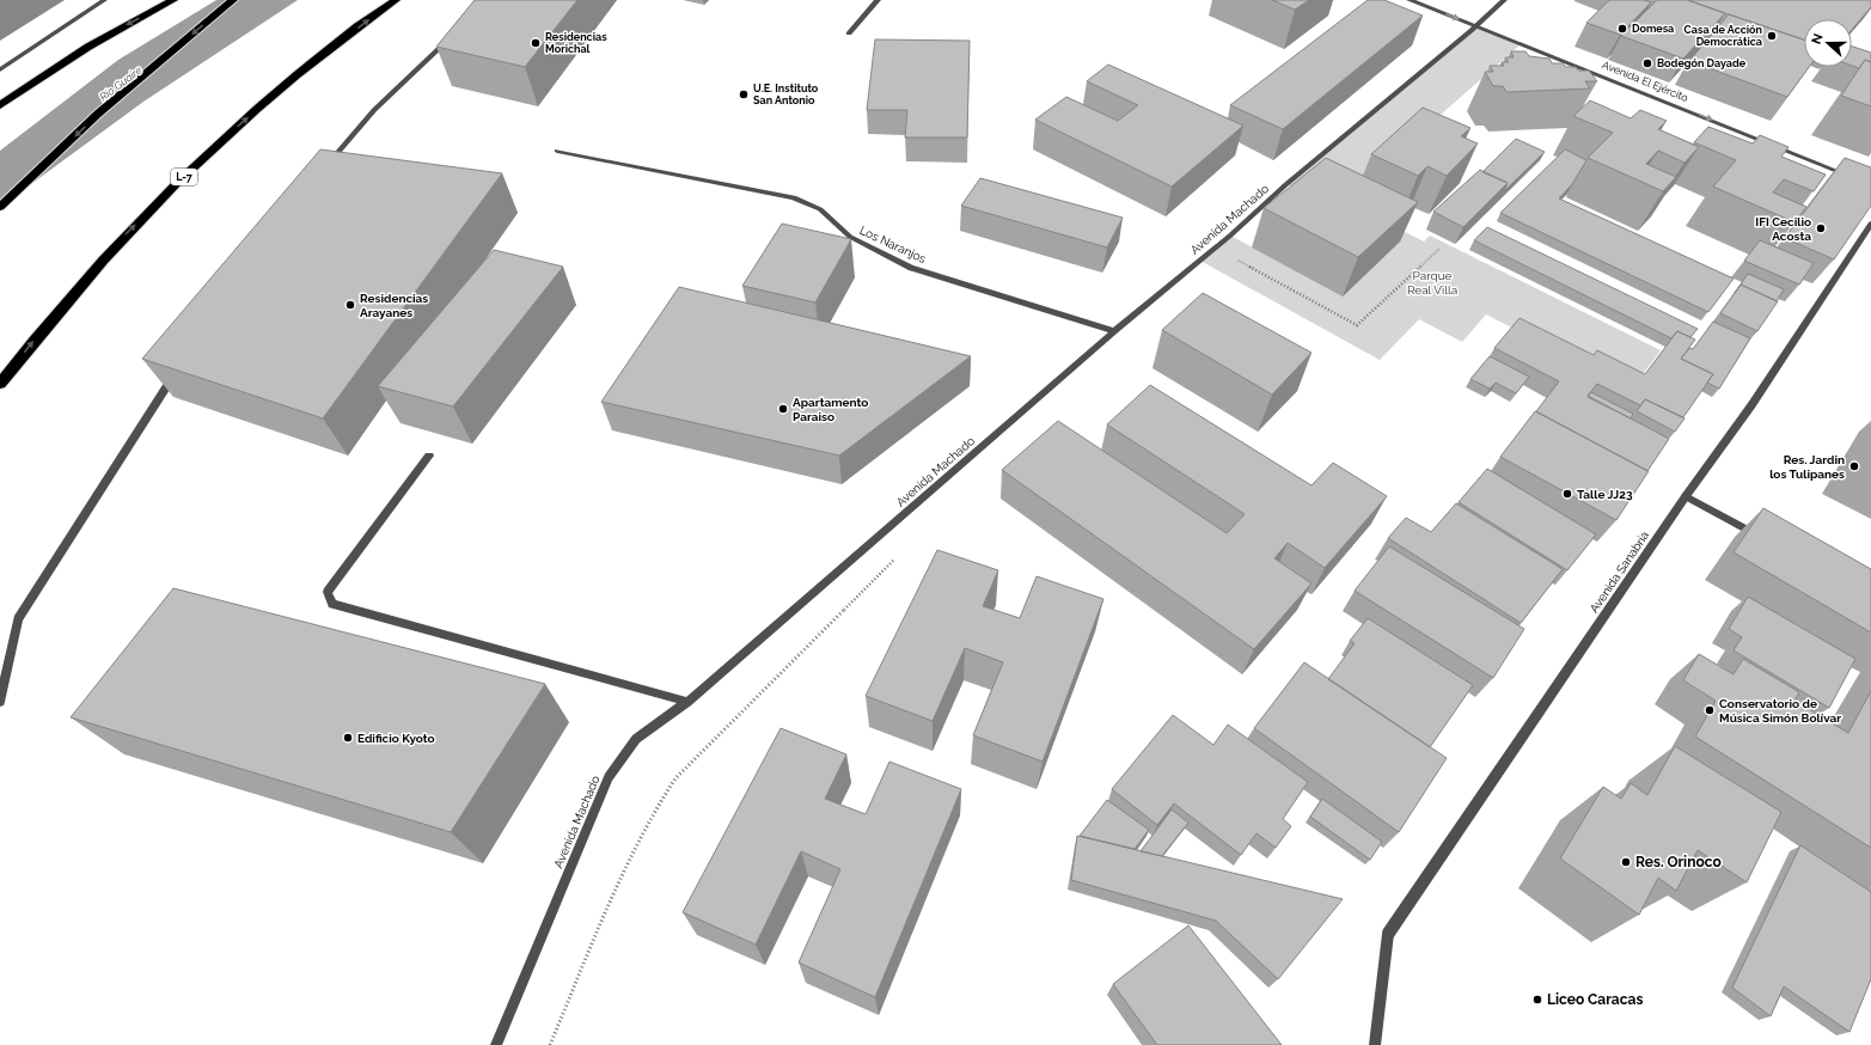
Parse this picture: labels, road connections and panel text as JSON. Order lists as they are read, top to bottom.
{
  "streets": {
    "highway": ["L-7"],
    "street": [
      "Avenida El Ejército",
      "Avenida Machado",
      "Los Naranjos",
      "Avenida Sanabria"
    ]
  },
  "crossings": [
    ["Avenida El Ejército", "Avenida Machado"],
    ["Avenida Machado", "Los Naranjos"]
  ],
  "one_way": ["Avenida El Ejército"],
  "water": ["Río Guaire"],
  "parks": ["Parque Real Villa"],
  "places": [
    "Domesa",
    "Casa de Acción Democrática",
    "Residencias Morichal",
    "Bodegón Dayade",
    "U.E. Instituto San Antonio",
    "IFI Cecilio Acosta",
    "Residencias Arayanes",
    "Apartamento Paraiso",
    "Res. Jardin los Tulipanes",
    "Talle JJ23",
    "Conservatorio de Música Simón Bolívar",
    "Edificio Kyoto",
    "Res. Orinoco",
    "Liceo Caracas"
  ],
  "north": "left"
}
